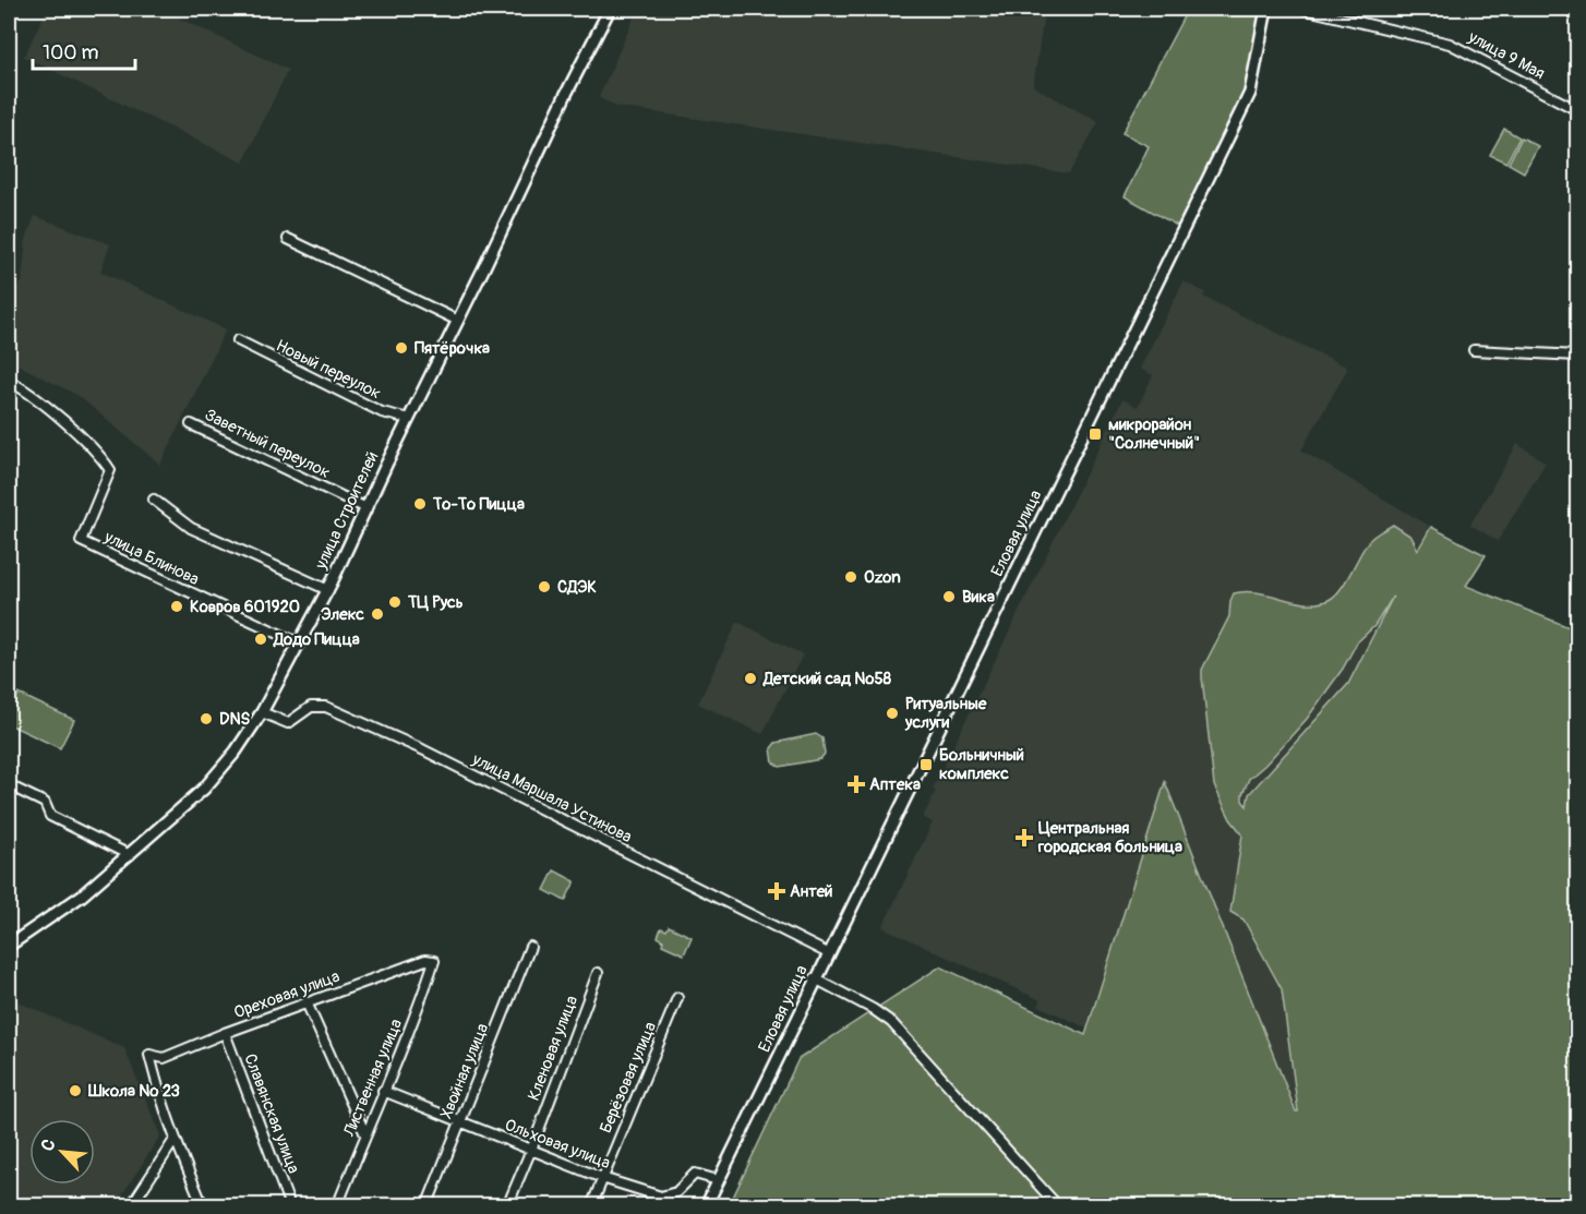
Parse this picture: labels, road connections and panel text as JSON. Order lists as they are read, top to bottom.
{
  "streets": {
    "main road": ["улица Строителей", "Еловая улица"],
    "street": [
      "улица 9 Мая",
      "Новый переулок",
      "Заветный переулок",
      "улица Блинова",
      "улица Маршала Устинова",
      "Ореховая улица",
      "Кленовая улица",
      "Хвойная улица",
      "Лиственная улица",
      "Берёзовая улица",
      "Славянская улица",
      "Ольховая улица"
    ]
  },
  "crossings": [
    ["Новый переулок", "улица Строителей"],
    ["Заветный переулок", "улица Строителей"],
    ["улица Строителей", "улица Блинова"],
    ["улица Строителей", "улица Маршала Устинова"],
    ["Еловая улица", "улица Маршала Устинова"],
    ["Еловая улица", "Ольховая улица"],
    ["Ореховая улица", "Лиственная улица"],
    ["Ореховая улица", "Славянская улица"],
    ["Кленовая улица", "Ольховая улица"],
    ["Хвойная улица", "Ольховая улица"],
    ["Лиственная улица", "Ольховая улица"],
    ["Берёзовая улица", "Ольховая улица"]
  ],
  "places": {
    "other": [
      "Пятёрочка",
      "То-То Пицца",
      "Ozon",
      "СДЭК",
      "Вика",
      "ТЦ Русь",
      "Ковров 601920",
      "Элекс",
      "Додо Пицца",
      "Детский сад №58",
      "Ритуальные услуги",
      "DNS",
      "Школа № 23"
    ],
    "transit": ["микрорайон \"Солнечный\"", "Больничный комплекс"],
    "health": ["Аптека", "Центральная городская больница", "Антей"]
  },
  "scale_bar": "100 m",
  "north": "top left"
}
